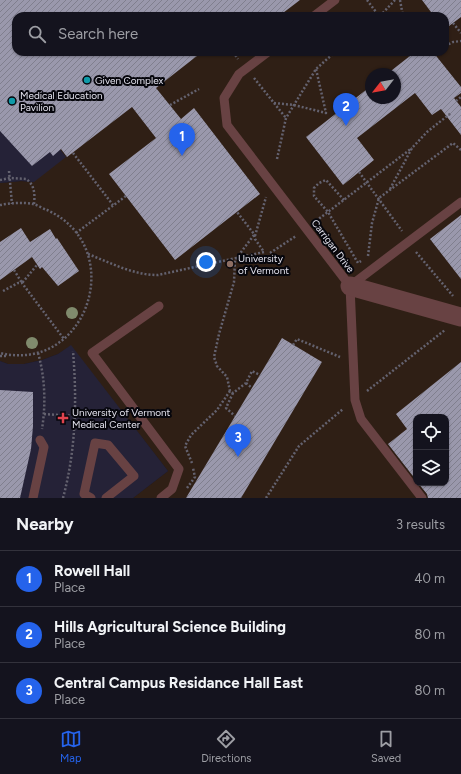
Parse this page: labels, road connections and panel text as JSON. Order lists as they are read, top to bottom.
{
  "streets": {
    "lane": ["Carrigan Drive"]
  },
  "places": {
    "other": ["Given Complex", "Medical Education Pavilion", "University of Vermont"],
    "health": ["University of Vermont Medical Center"]
  },
  "north": "bottom left",
  "page": {
    "search": "Search here",
    "pins": ["2", "1", "3"],
    "heading": ["Nearby", "3 results"],
    "list": [
      {
        "mark": "1",
        "name": "Rowell Hall",
        "note": "Place",
        "value": "40 m"
      },
      {
        "mark": "2",
        "name": "Hills Agricultural Science Building",
        "note": "Place",
        "value": "80 m"
      },
      {
        "mark": "3",
        "name": "Central Campus Residance Hall East",
        "note": "Place",
        "value": "80 m"
      }
    ],
    "nav": ["Map", "Directions", "Saved"]
  }
}
